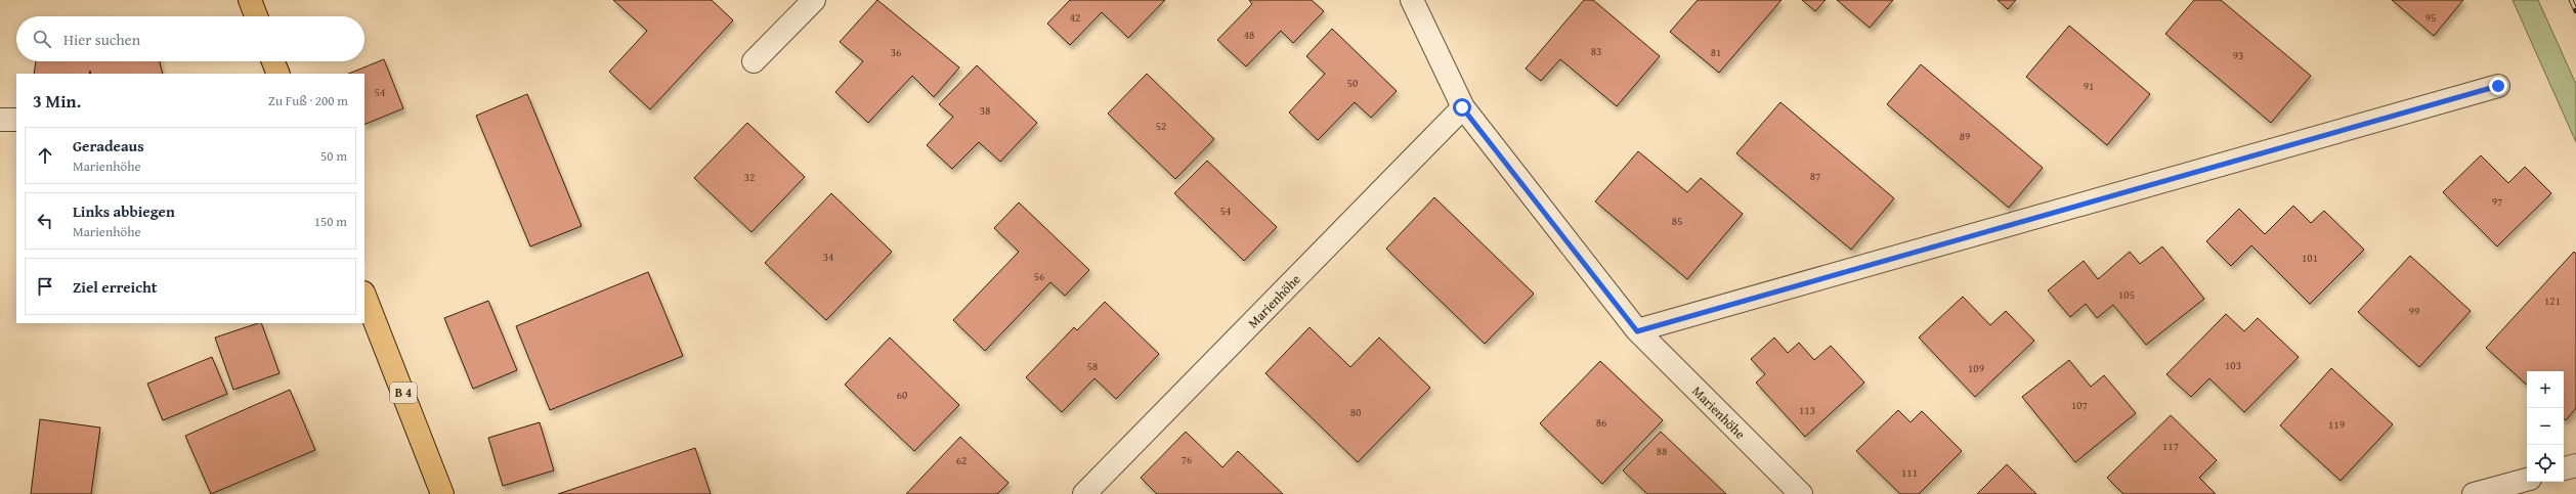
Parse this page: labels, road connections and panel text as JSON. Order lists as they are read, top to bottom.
{
  "streets": {
    "main road": ["B 4"],
    "street": ["Marienhöhe"]
  },
  "house_numbers": [
    "42",
    "95",
    "48",
    "83",
    "36",
    "81",
    "93",
    "50",
    "91",
    "54",
    "38",
    "52",
    "89",
    "87",
    "32",
    "97",
    "54",
    "85",
    "34",
    "101",
    "56",
    "105",
    "121",
    "99",
    "103",
    "58",
    "109",
    "60",
    "107",
    "113",
    "80",
    "86",
    "119",
    "117",
    "88",
    "76",
    "62",
    "111"
  ],
  "page": {
    "search": "Hier suchen",
    "heading": ["3 Min.", "Zu Fuß · 200 m"],
    "list": [
      ["Geradeaus", "Marienhöhe", "50 m"],
      ["Links abbiegen", "Marienhöhe", "150 m"],
      "Ziel erreicht"
    ],
    "map_buttons": ["+", "−"]
  }
}
